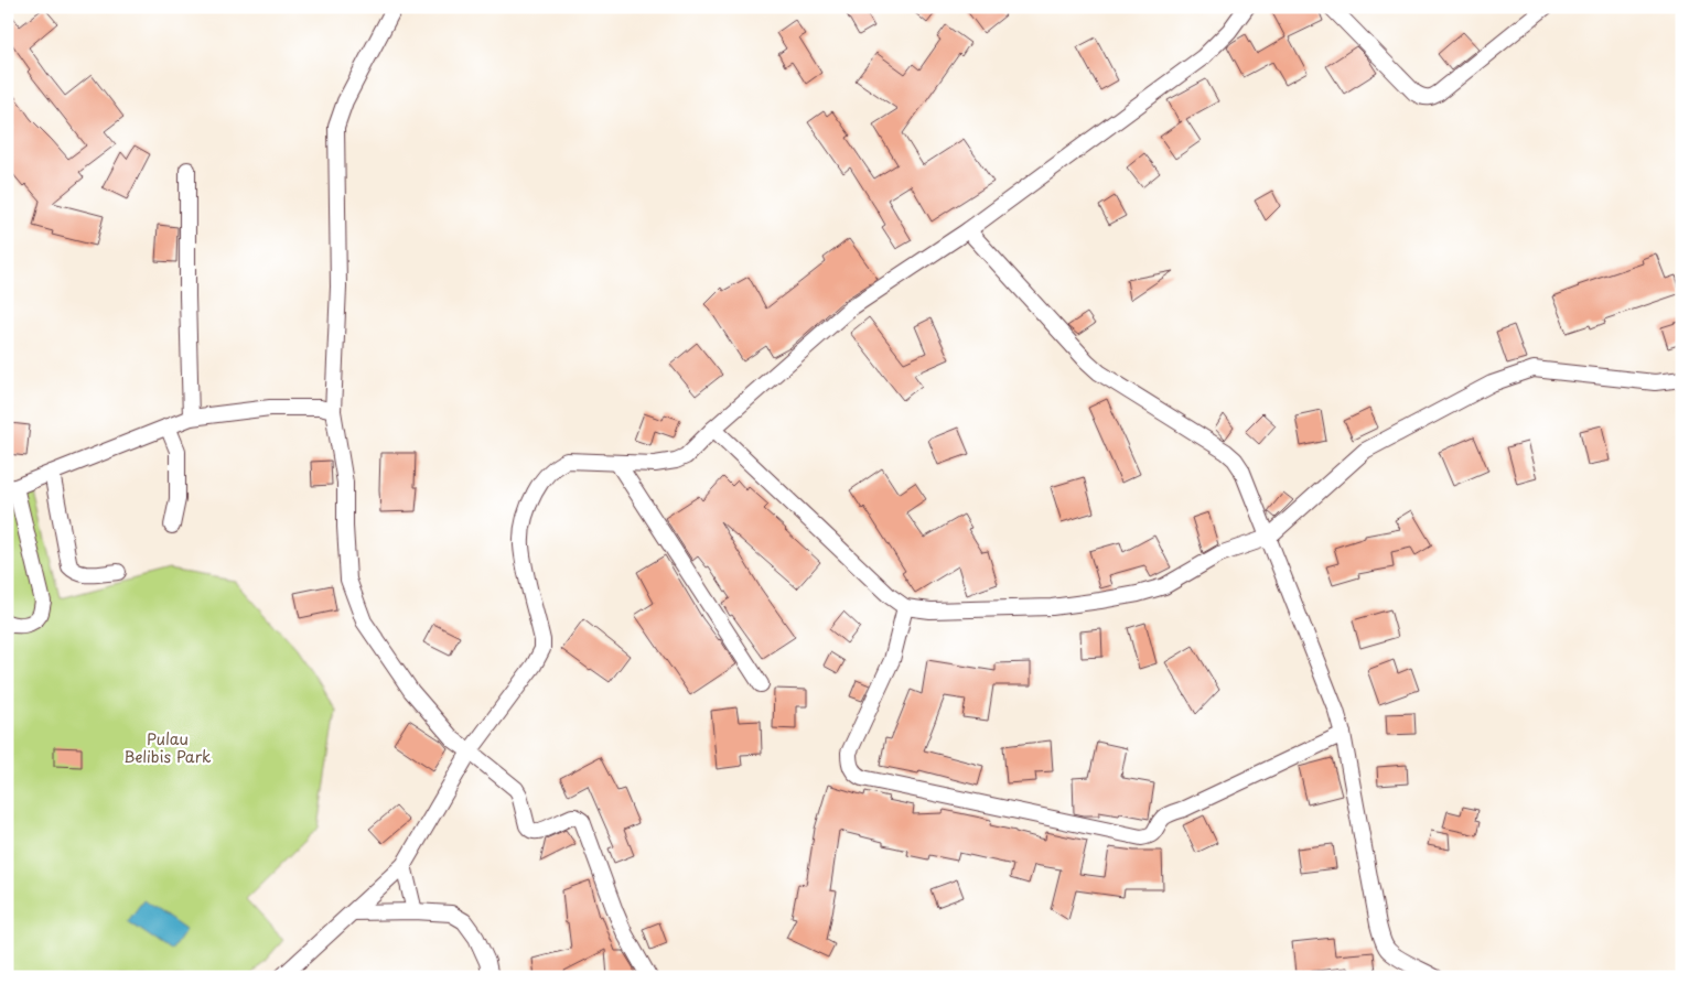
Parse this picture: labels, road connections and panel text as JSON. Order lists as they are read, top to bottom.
{
  "parks": ["Pulau Belibis Park"]
}
